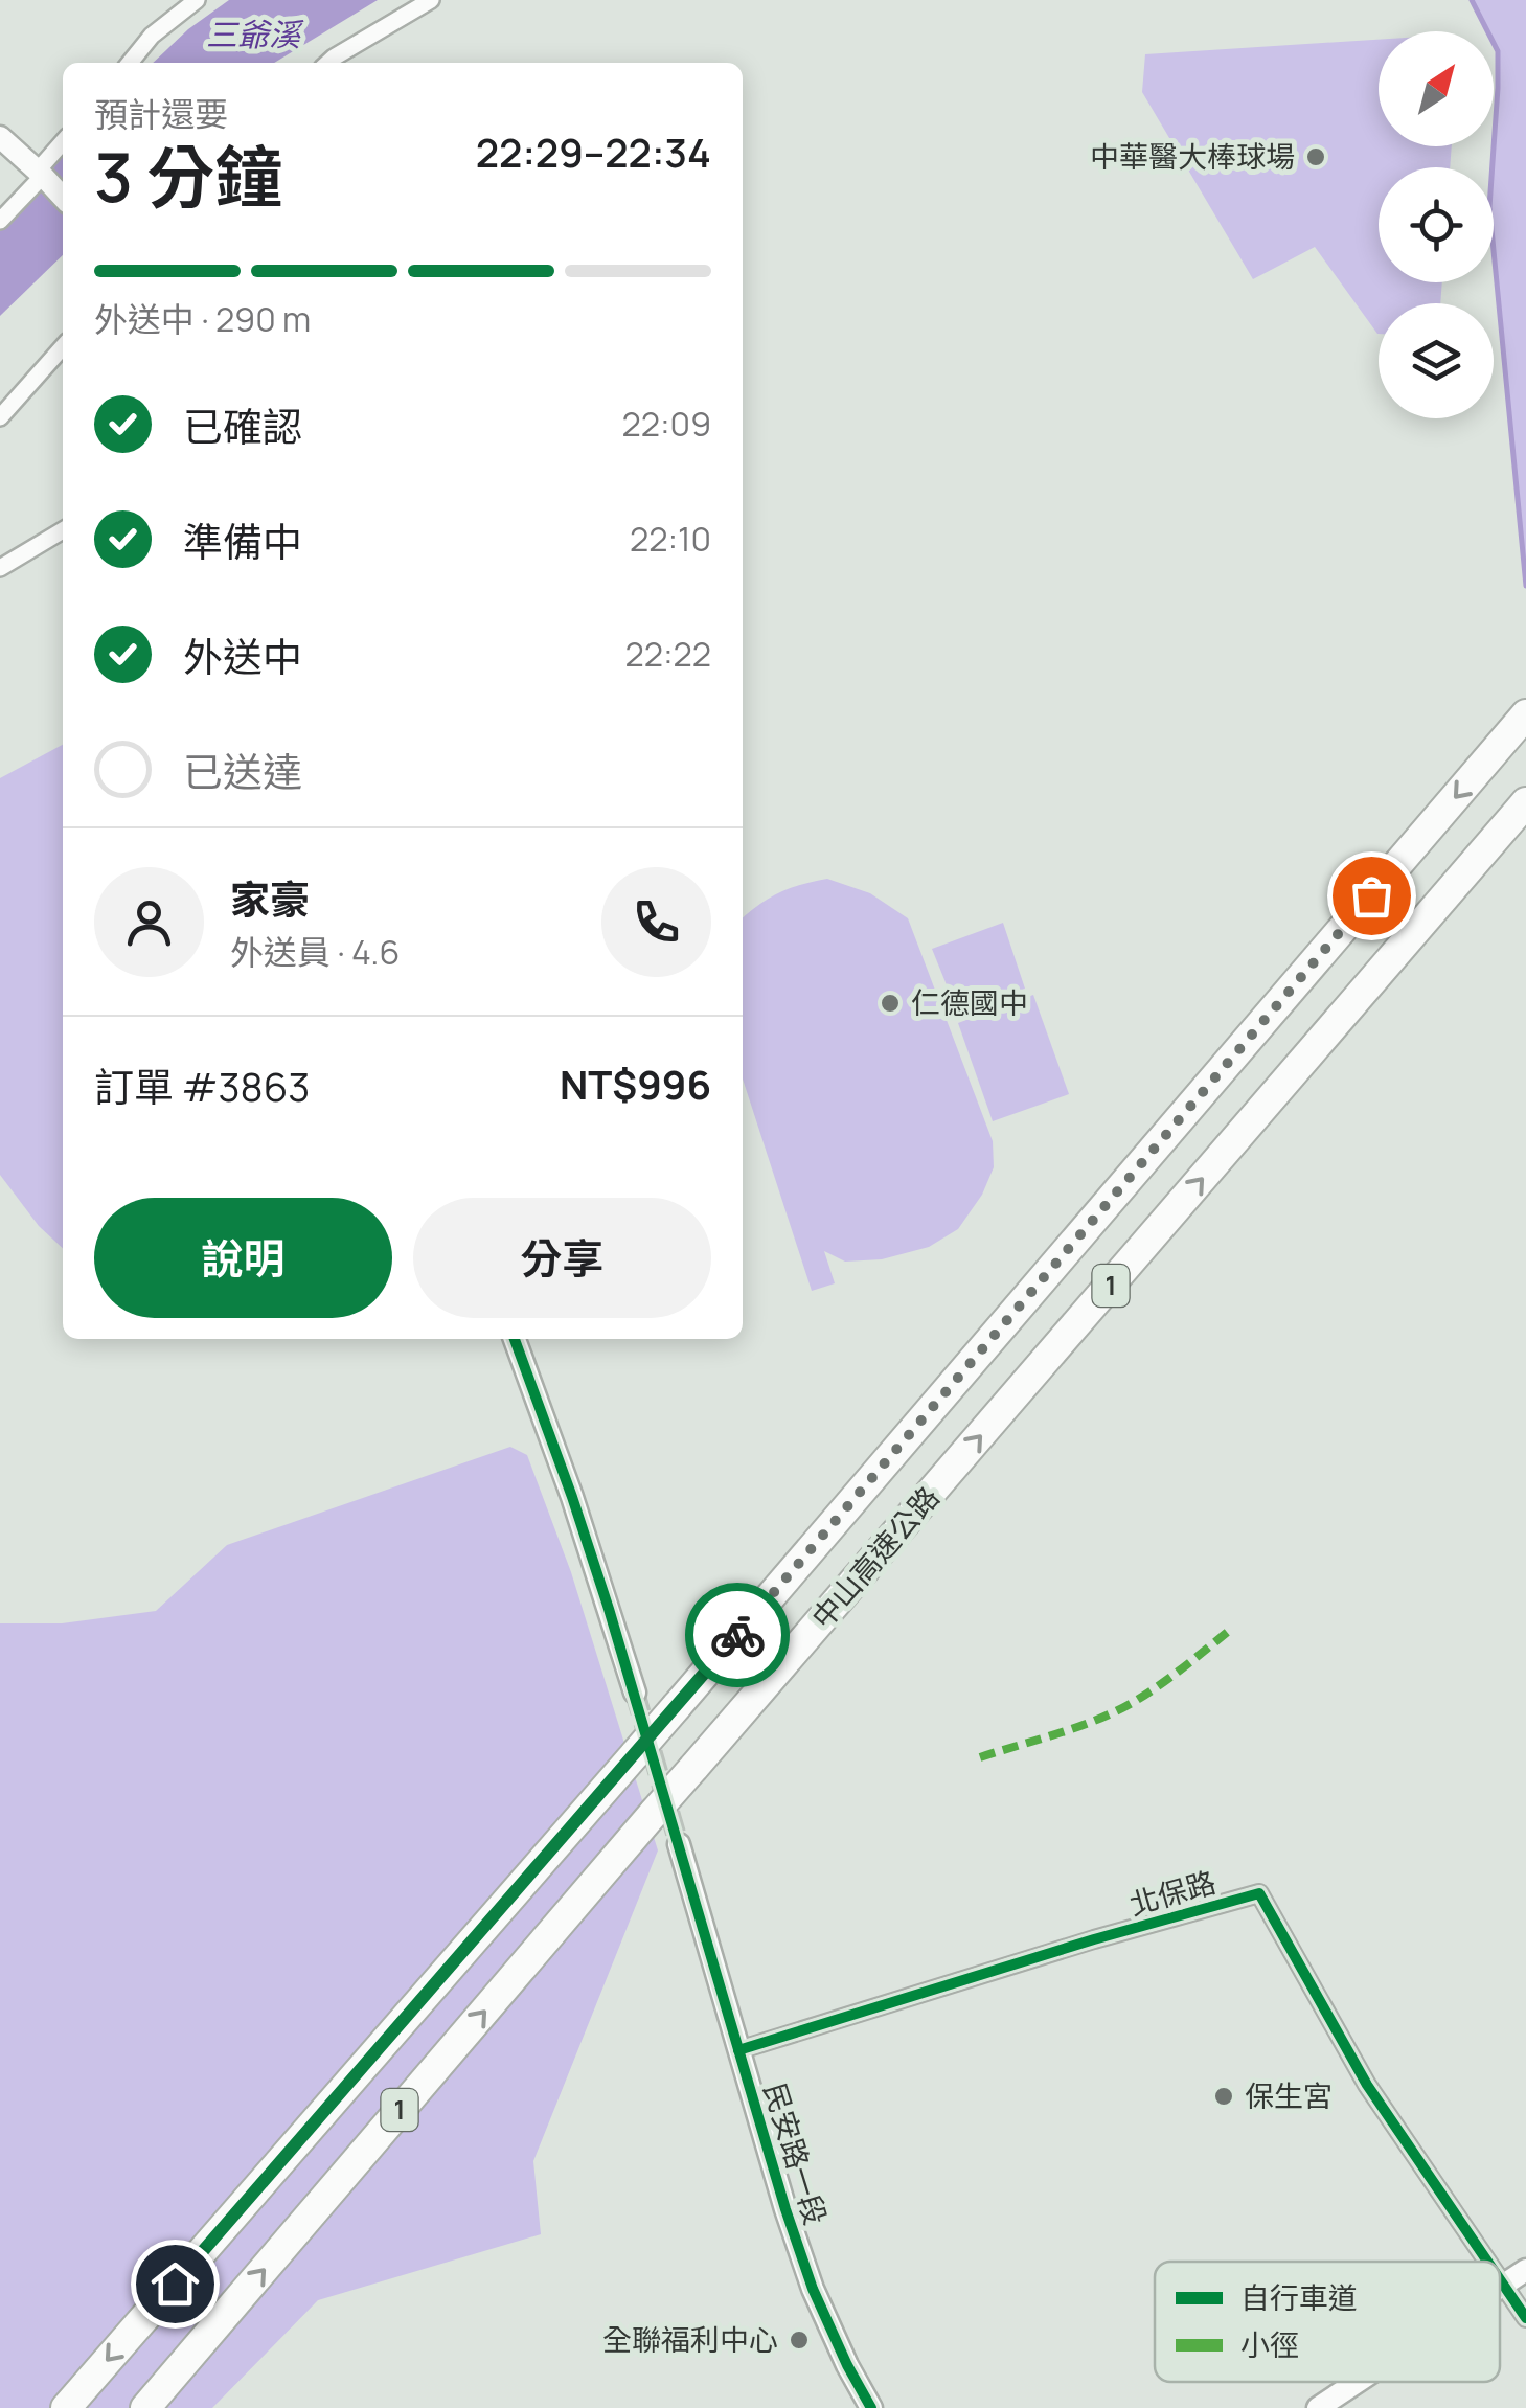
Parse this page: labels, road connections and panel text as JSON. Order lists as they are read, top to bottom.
{
  "streets": {
    "highway": ["1", "中山高速公路"],
    "street": ["北保路", "民安路一段"]
  },
  "crossings": [
    ["北保路", "民安路一段"]
  ],
  "water": ["三爺溪"],
  "places": [
    "中華醫大棒球場",
    "仁德國中",
    "保生宮",
    "全聯福利中心"
  ],
  "legend": ["自行車道", "小徑"],
  "north": "top right",
  "page": {
    "heading": ["3 分鐘", "預計還要", "22:29–22:34"],
    "panel": [
      "家豪",
      "外送員 · 4.6",
      "訂單 #3863",
      "NT$996"
    ],
    "bar": "外送中 · 290 m",
    "list": [
      ["已確認", "22:09"],
      ["準備中", "22:10"],
      ["外送中", "22:22"],
      "已送達"
    ],
    "buttons": ["說明", "分享"]
  }
}
